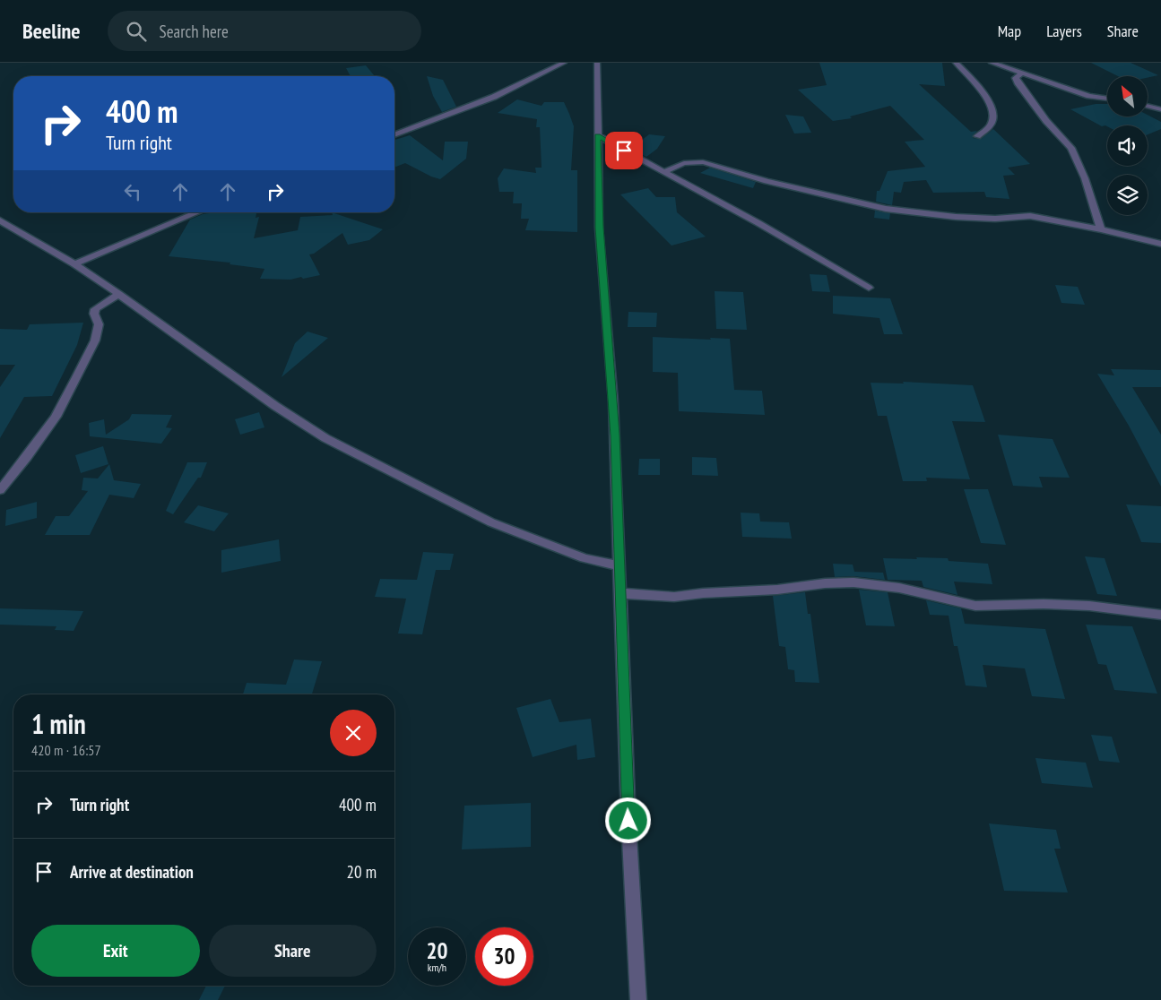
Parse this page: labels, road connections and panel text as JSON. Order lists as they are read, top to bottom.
{
  "north": "top left",
  "page": {
    "header": "Beeline",
    "search": "Search here",
    "nav": ["Map", "Layers", "Share"],
    "turn": ["400 m", "Turn right"],
    "heading": ["1 min", "420 m · 16:57"],
    "list": [
      {
        "name": "Turn right",
        "value": "400 m"
      },
      {
        "name": "Arrive at destination",
        "value": "20 m"
      }
    ],
    "buttons": ["Exit", "Share"],
    "speed": "20 km/h",
    "limit": "30"
  }
}
